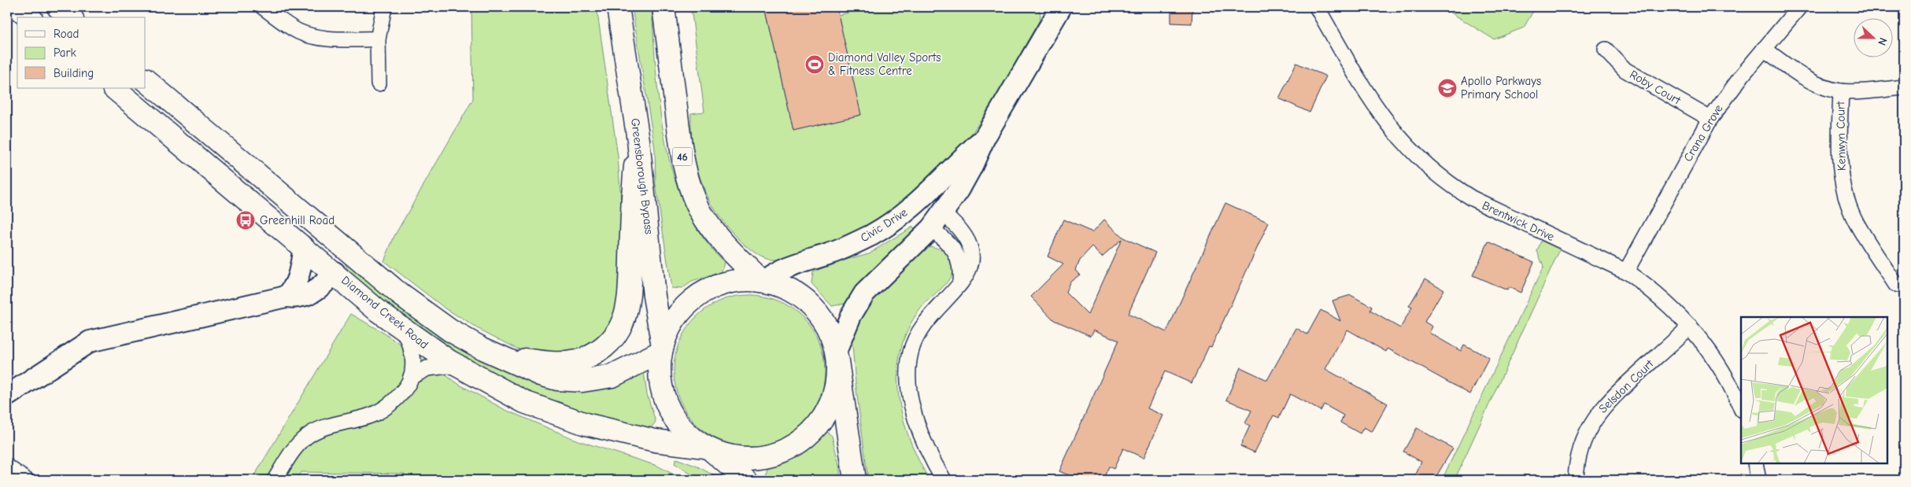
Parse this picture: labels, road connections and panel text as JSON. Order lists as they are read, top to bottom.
{
  "streets": {
    "main road": ["46", "Greensborough Bypass", "Diamond Creek Road"],
    "street": [
      "Roby Court",
      "Crana Grove",
      "Kenwyn Court",
      "Brentwick Drive",
      "Civic Drive",
      "Selsdon Court"
    ]
  },
  "crossings": [
    ["Roby Court", "Crana Grove"],
    ["Crana Grove", "Brentwick Drive"],
    ["46", "Greensborough Bypass"],
    ["46", "Civic Drive"],
    ["46", "Diamond Creek Road"],
    ["Greensborough Bypass", "Diamond Creek Road"],
    ["Brentwick Drive", "Selsdon Court"]
  ],
  "places": {
    "sports": ["Diamond Valley Sports & Fitness Centre"],
    "school or university": ["Apollo Parkways Primary School"],
    "bus stop": ["Greenhill Road"]
  },
  "legend": ["Road", "Park", "Building"],
  "north": "right"
}
